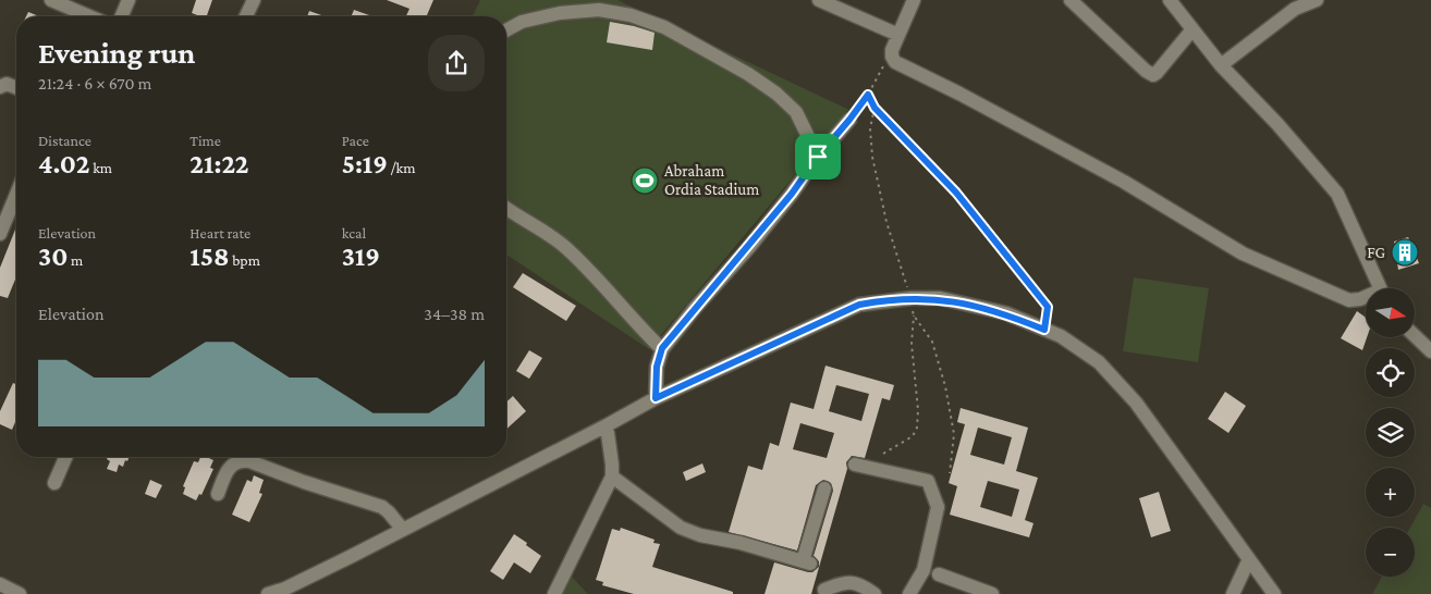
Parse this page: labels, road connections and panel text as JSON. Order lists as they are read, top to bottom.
{
  "places": {
    "sports": ["Abraham Ordia Stadium"],
    "building": ["FG"]
  },
  "north": "right",
  "page": {
    "heading": ["Evening run", "21:24 · 6 × 670 m"],
    "stats": [
      ["Distance", "4.02 km"],
      ["Time", "21:22"],
      ["Pace", "5:19 /km"],
      ["Elevation", "30 m"],
      ["Heart rate", "158 bpm"],
      ["kcal", "319"]
    ],
    "map_buttons": ["+", "−"],
    "chart": ["Elevation", "34–38 m"]
  }
}
